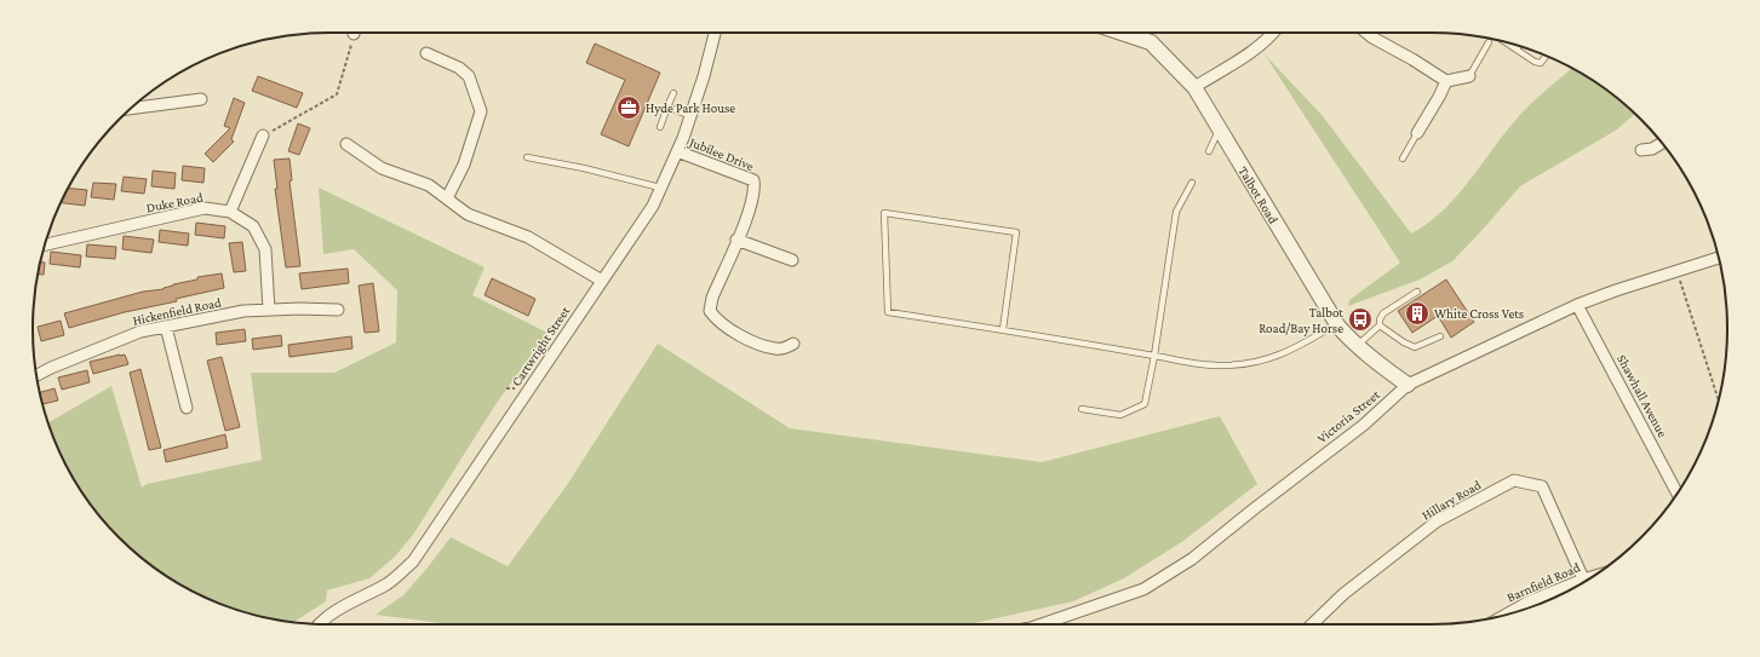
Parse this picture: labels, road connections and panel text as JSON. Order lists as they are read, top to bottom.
{
  "streets": {
    "street": [
      "Jubilee Drive",
      "Talbot Road",
      "Duke Road",
      "Hickenfield Road",
      "Cartwright Street",
      "Shawhall Avenue",
      "Victoria Street",
      "Hillary Road",
      "Barnfield Road"
    ]
  },
  "crossings": [
    ["Jubilee Drive", "Cartwright Street"],
    ["Talbot Road", "Victoria Street"],
    ["Duke Road", "Hickenfield Road"],
    ["Shawhall Avenue", "Victoria Street"]
  ],
  "places": {
    "office": ["Hyde Park House"],
    "building": ["White Cross Vets"],
    "bus stop": ["Talbot Road/Bay Horse"]
  }
}
